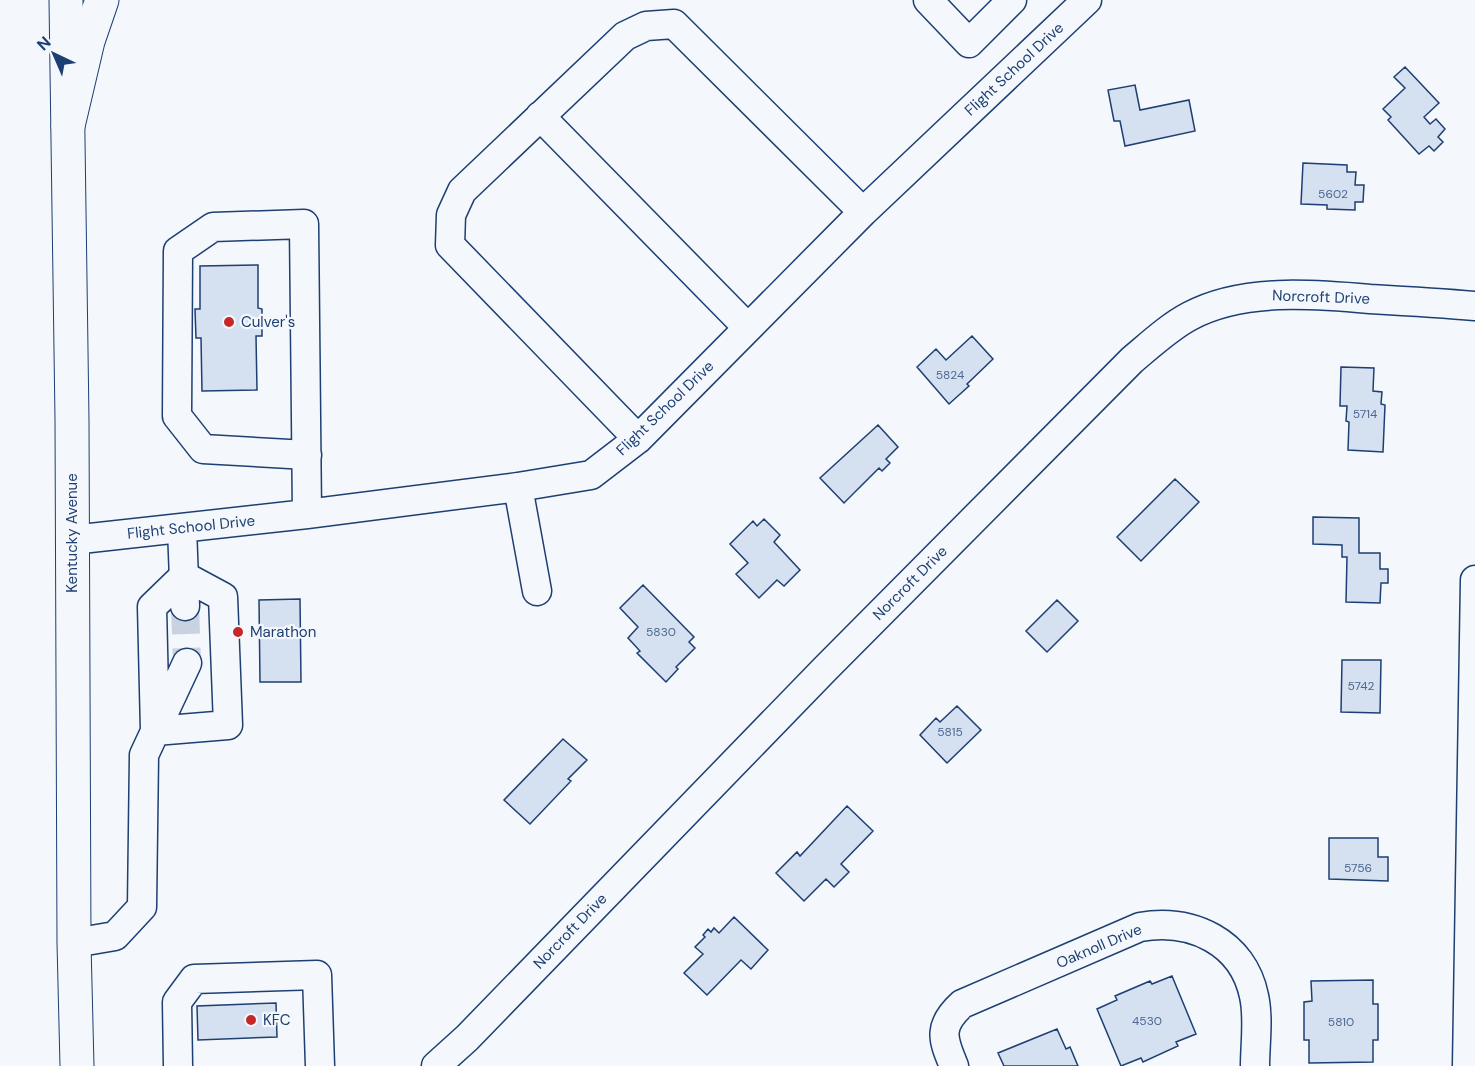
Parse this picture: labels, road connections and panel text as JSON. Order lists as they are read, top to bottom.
{
  "streets": {
    "main road": ["Kentucky Avenue"],
    "street": ["Flight School Drive", "Norcroft Drive", "Oaknoll Drive"]
  },
  "crossings": [
    ["Flight School Drive", "Kentucky Avenue"]
  ],
  "places": ["Culver's", "Marathon", "KFC"],
  "house_numbers": [
    "5602",
    "5824",
    "5714",
    "5830",
    "5742",
    "5815",
    "5756",
    "4530",
    "5810"
  ],
  "north": "top left"
}
